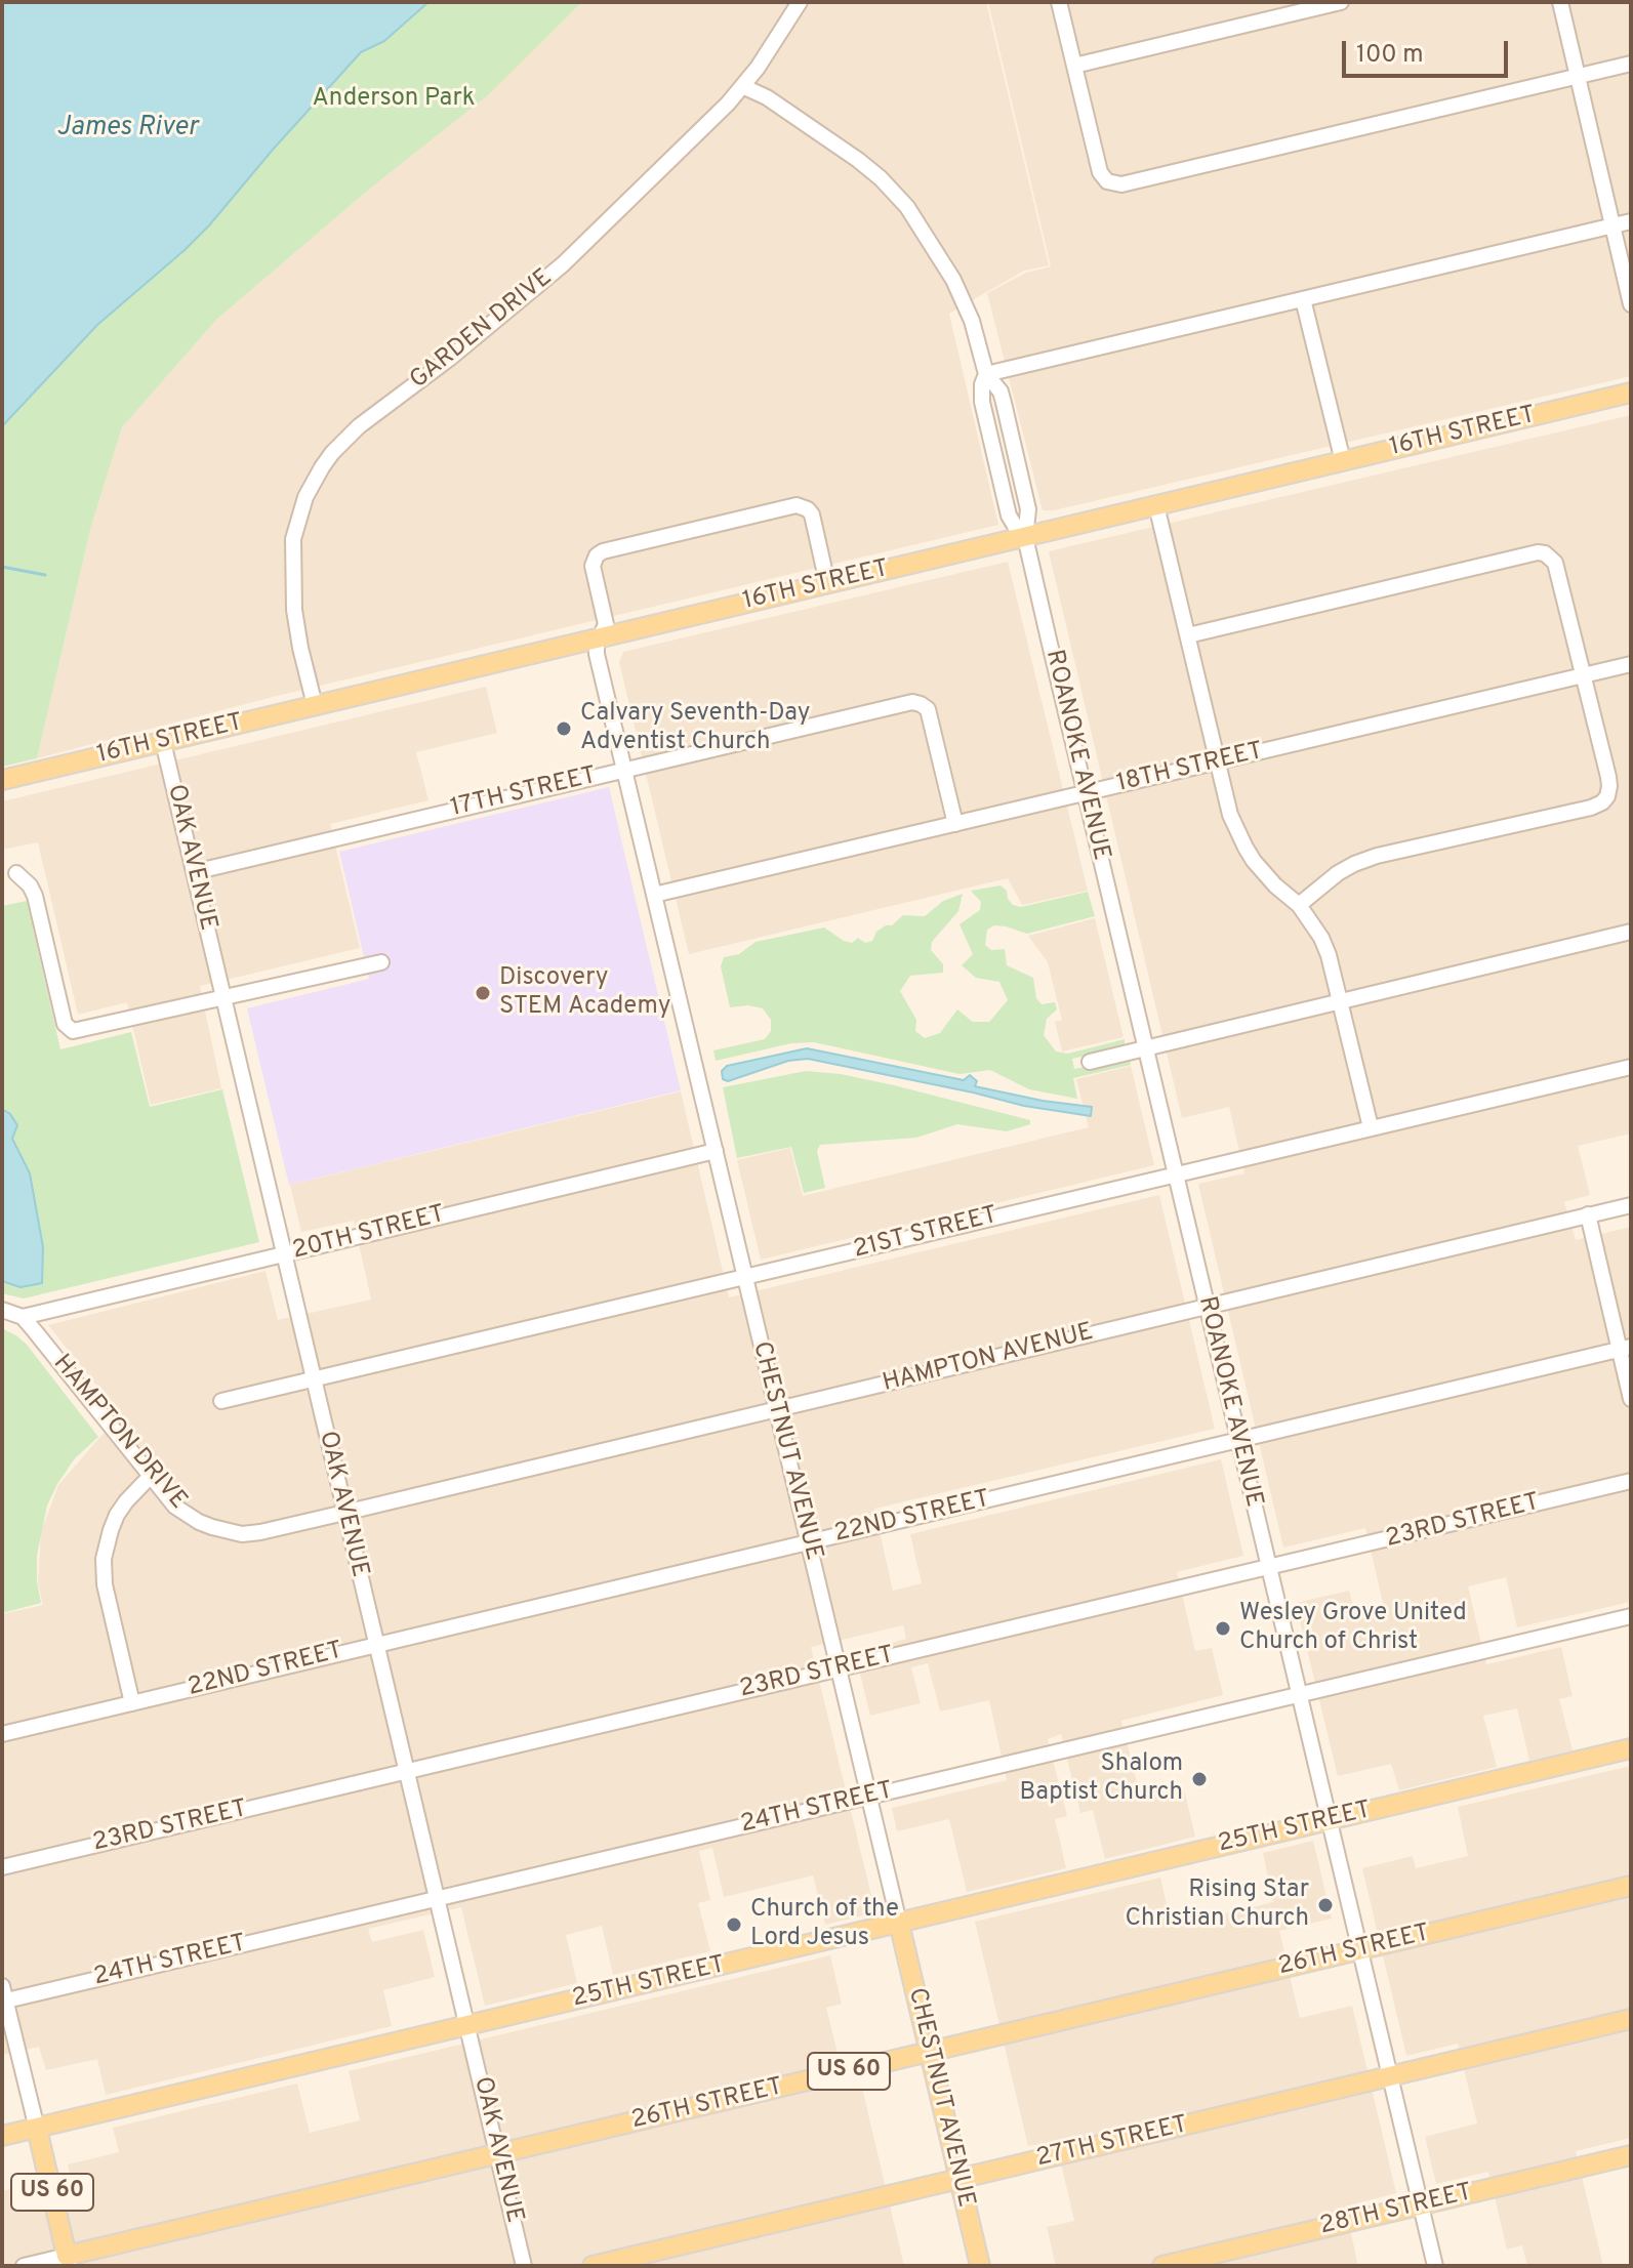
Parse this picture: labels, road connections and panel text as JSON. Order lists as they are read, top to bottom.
{
  "streets": {
    "main road": [
      "16TH STREET",
      "CHESTNUT AVENUE",
      "25TH STREET",
      "26TH STREET",
      "US 60",
      "27TH STREET",
      "28TH STREET"
    ],
    "street": [
      "GARDEN DRIVE",
      "ROANOKE AVENUE",
      "18TH STREET",
      "17TH STREET",
      "OAK AVENUE",
      "20TH STREET",
      "21ST STREET",
      "HAMPTON AVENUE",
      "HAMPTON DRIVE",
      "22ND STREET",
      "23RD STREET",
      "24TH STREET"
    ]
  },
  "crossings": [
    ["GARDEN DRIVE", "16TH STREET"],
    ["GARDEN DRIVE", "ROANOKE AVENUE"],
    ["16TH STREET", "ROANOKE AVENUE"],
    ["16TH STREET", "OAK AVENUE"],
    ["16TH STREET", "CHESTNUT AVENUE"],
    ["ROANOKE AVENUE", "18TH STREET"],
    ["ROANOKE AVENUE", "21ST STREET"],
    ["ROANOKE AVENUE", "HAMPTON AVENUE"],
    ["ROANOKE AVENUE", "22ND STREET"],
    ["ROANOKE AVENUE", "23RD STREET"],
    ["ROANOKE AVENUE", "24TH STREET"],
    ["ROANOKE AVENUE", "25TH STREET"],
    ["ROANOKE AVENUE", "26TH STREET"],
    ["ROANOKE AVENUE", "27TH STREET"],
    ["ROANOKE AVENUE", "28TH STREET"],
    ["18TH STREET", "17TH STREET"],
    ["18TH STREET", "CHESTNUT AVENUE"],
    ["17TH STREET", "OAK AVENUE"],
    ["17TH STREET", "CHESTNUT AVENUE"],
    ["OAK AVENUE", "20TH STREET"],
    ["OAK AVENUE", "21ST STREET"],
    ["OAK AVENUE", "HAMPTON AVENUE"],
    ["OAK AVENUE", "HAMPTON DRIVE"],
    ["OAK AVENUE", "22ND STREET"],
    ["OAK AVENUE", "23RD STREET"],
    ["OAK AVENUE", "24TH STREET"],
    ["OAK AVENUE", "25TH STREET"],
    ["OAK AVENUE", "26TH STREET"],
    ["20TH STREET", "HAMPTON DRIVE"],
    ["20TH STREET", "CHESTNUT AVENUE"],
    ["21ST STREET", "CHESTNUT AVENUE"],
    ["HAMPTON AVENUE", "HAMPTON DRIVE"],
    ["HAMPTON AVENUE", "CHESTNUT AVENUE"],
    ["CHESTNUT AVENUE", "22ND STREET"],
    ["CHESTNUT AVENUE", "23RD STREET"],
    ["CHESTNUT AVENUE", "24TH STREET"],
    ["CHESTNUT AVENUE", "25TH STREET"],
    ["CHESTNUT AVENUE", "26TH STREET"],
    ["CHESTNUT AVENUE", "27TH STREET"],
    ["25TH STREET", "US 60"],
    ["26TH STREET", "US 60"]
  ],
  "water": ["James River"],
  "parks": ["Anderson Park"],
  "places": [
    "Calvary Seventh-Day Adventist Church",
    "Discovery STEM Academy",
    "Wesley Grove United Church of Christ",
    "Shalom Baptist Church",
    "Rising Star Christian Church",
    "Church of the Lord Jesus"
  ],
  "scale_bar": "100 m"
}
